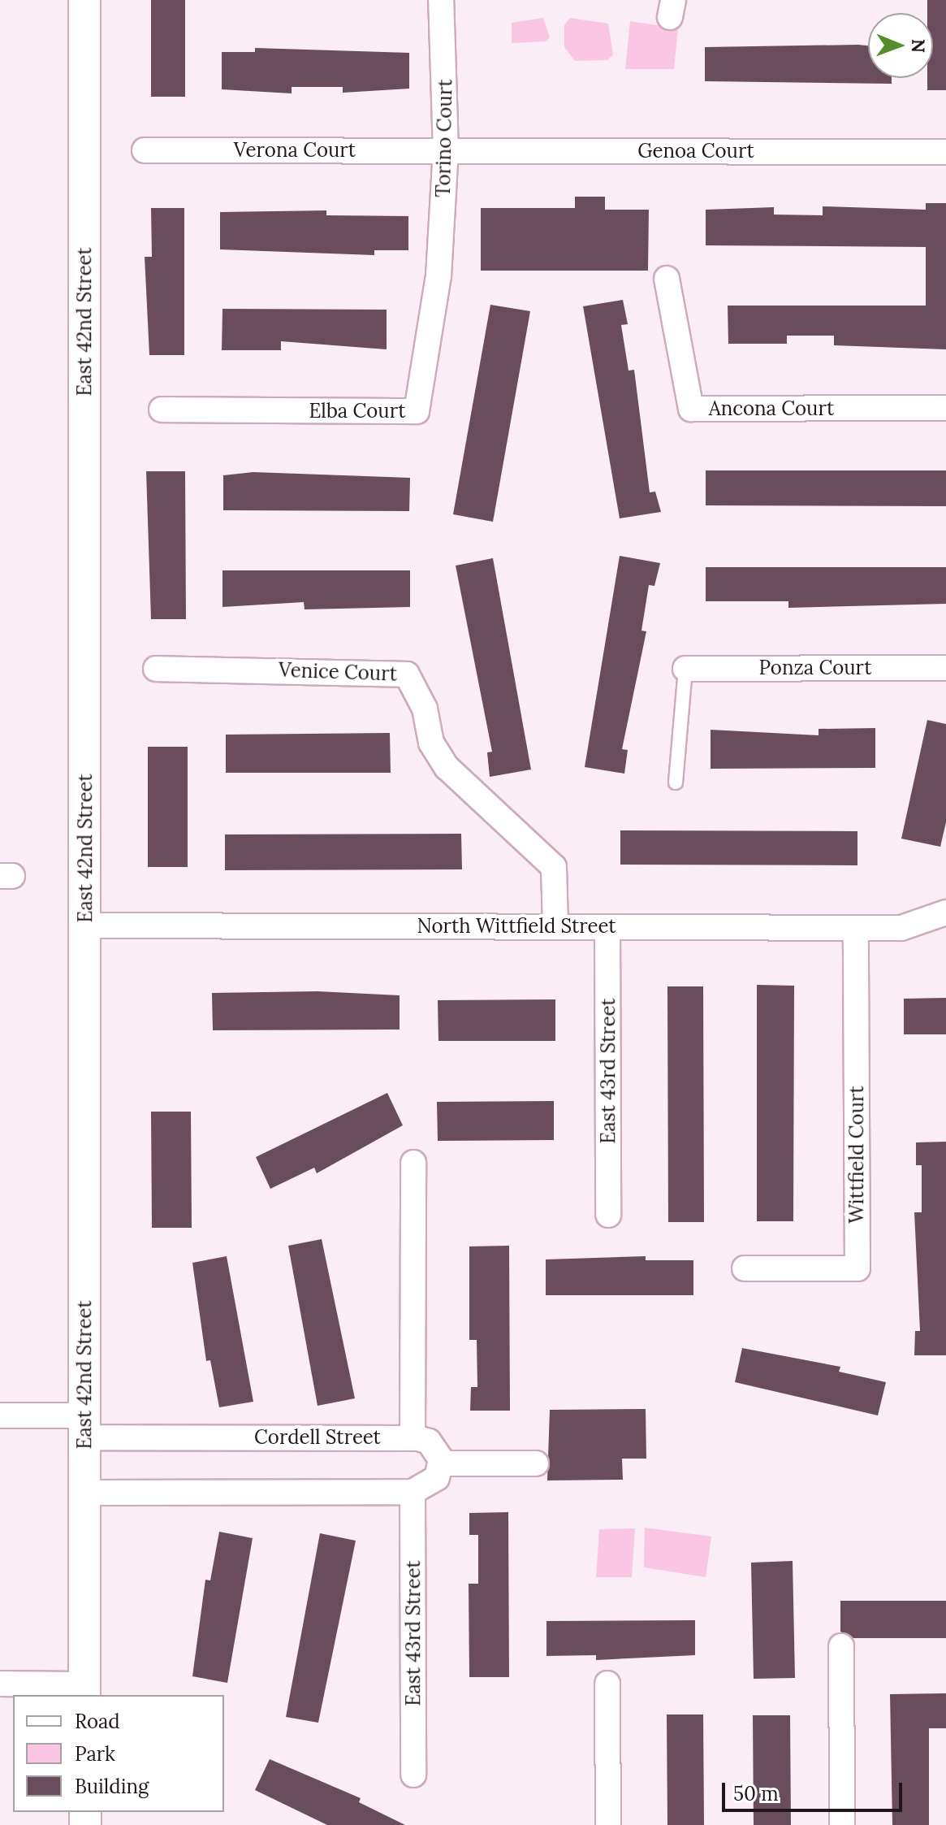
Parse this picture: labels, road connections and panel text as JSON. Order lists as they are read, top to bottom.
{
  "streets": {
    "street": [
      "Torino Court",
      "Verona Court",
      "Genoa Court",
      "East 42nd Street",
      "Ancona Court",
      "Elba Court",
      "Ponza Court",
      "Venice Court",
      "North Wittfield Street",
      "East 43rd Street",
      "Wittfield Court",
      "Cordell Street"
    ]
  },
  "crossings": [
    ["Torino Court", "Verona Court"],
    ["Torino Court", "Genoa Court"],
    ["Torino Court", "Elba Court"],
    ["Verona Court", "Genoa Court"],
    ["East 42nd Street", "North Wittfield Street"],
    ["East 42nd Street", "Cordell Street"],
    ["Venice Court", "North Wittfield Street"],
    ["North Wittfield Street", "East 43rd Street"],
    ["North Wittfield Street", "Wittfield Court"]
  ],
  "legend": ["Road", "Park", "Building"],
  "scale_bar": "50 m",
  "north": "right"
}
